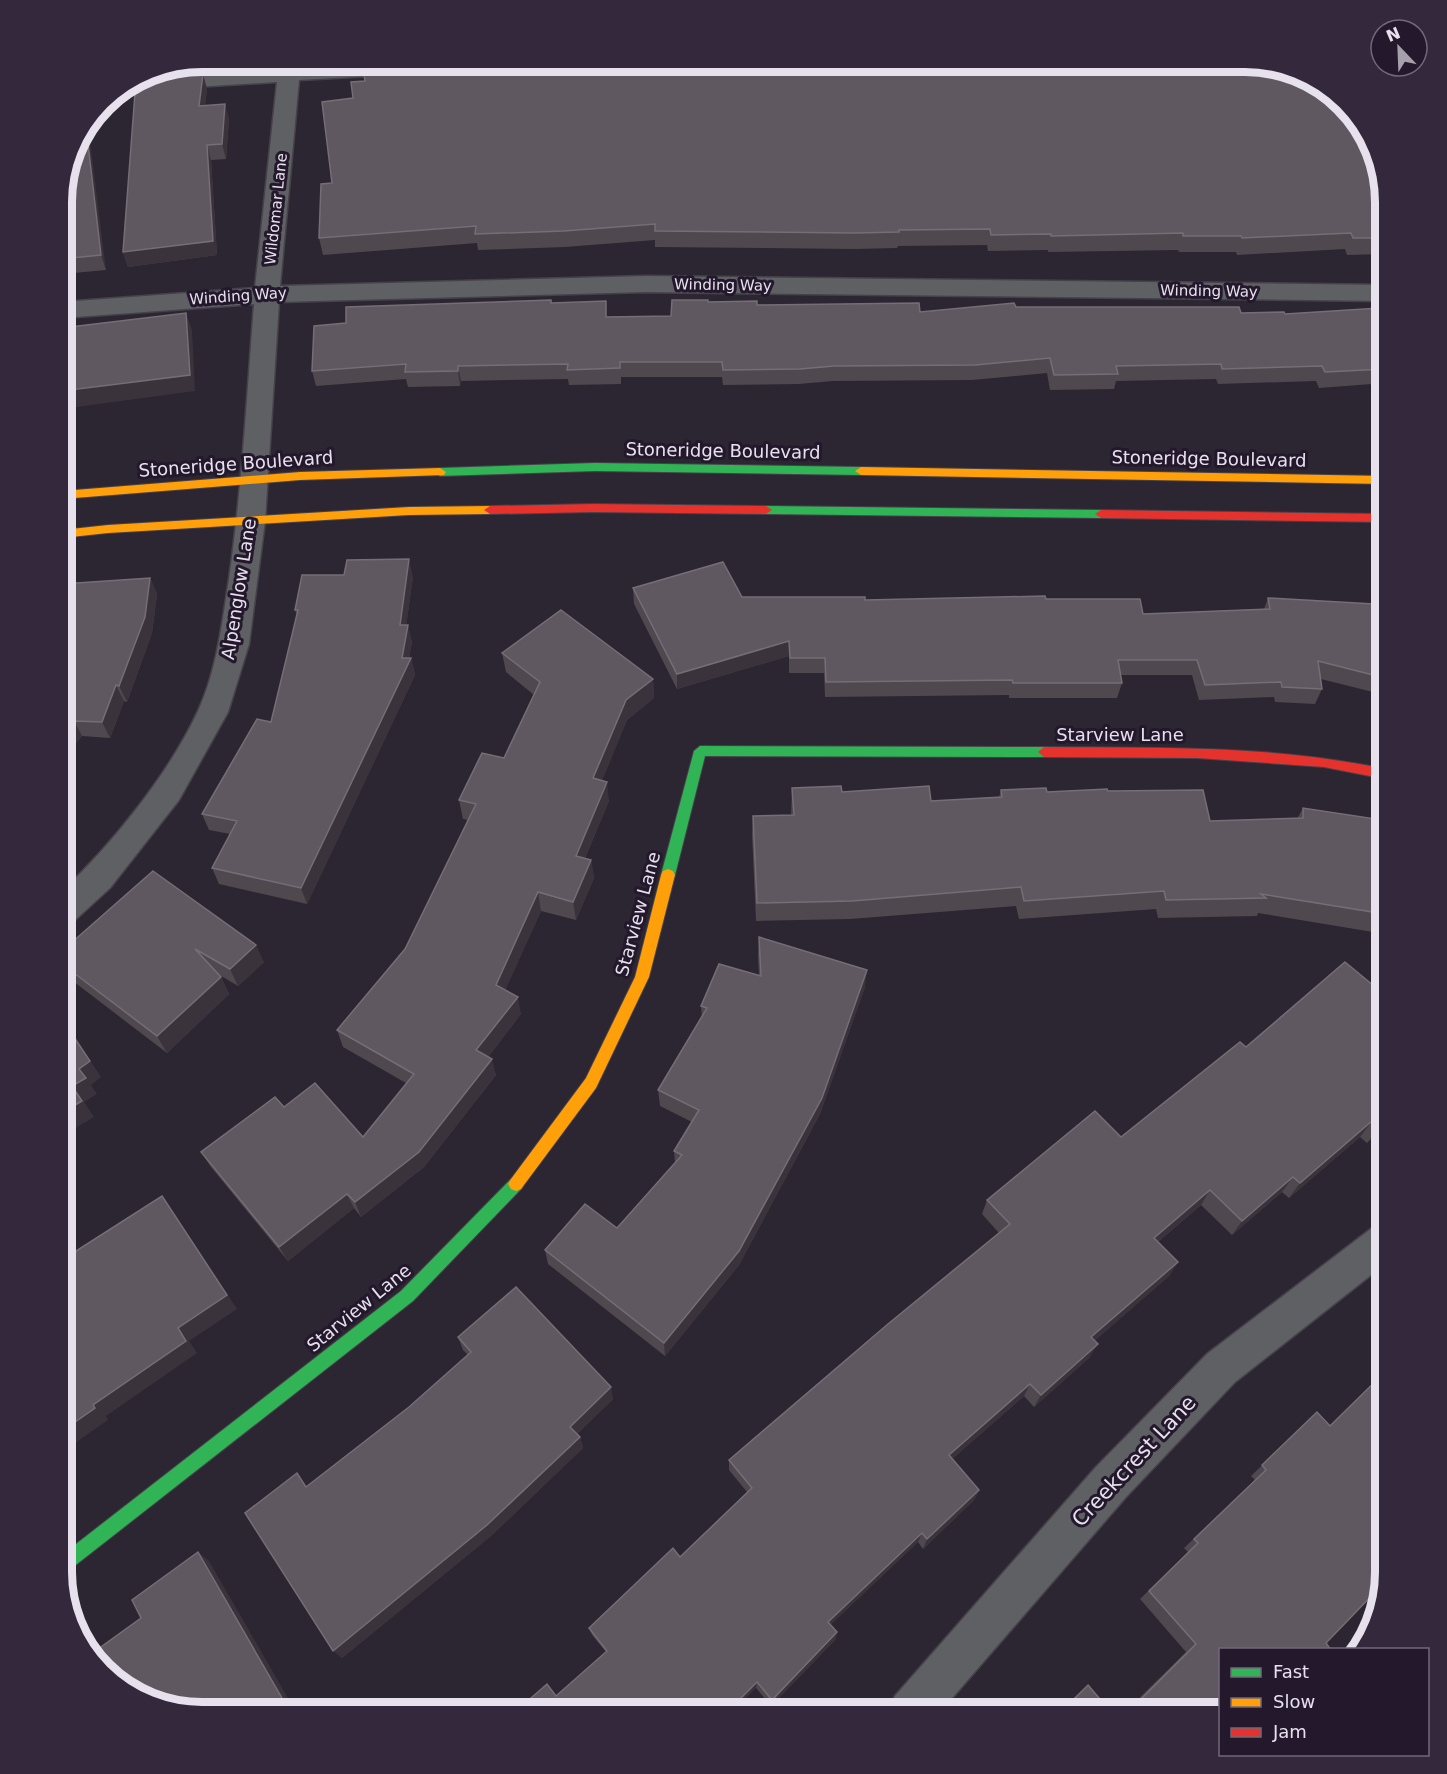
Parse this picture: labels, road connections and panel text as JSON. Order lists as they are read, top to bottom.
{
  "streets": {
    "street": [
      "Wildomar Lane",
      "Winding Way",
      "Stoneridge Boulevard",
      "Alpenglow Lane",
      "Starview Lane",
      "Creekcrest Lane"
    ]
  },
  "crossings": [
    ["Wildomar Lane", "Winding Way"],
    ["Wildomar Lane", "Stoneridge Boulevard"],
    ["Wildomar Lane", "Alpenglow Lane"],
    ["Stoneridge Boulevard", "Alpenglow Lane"]
  ],
  "legend": ["Fast", "Slow", "Jam"],
  "north": "top left"
}
